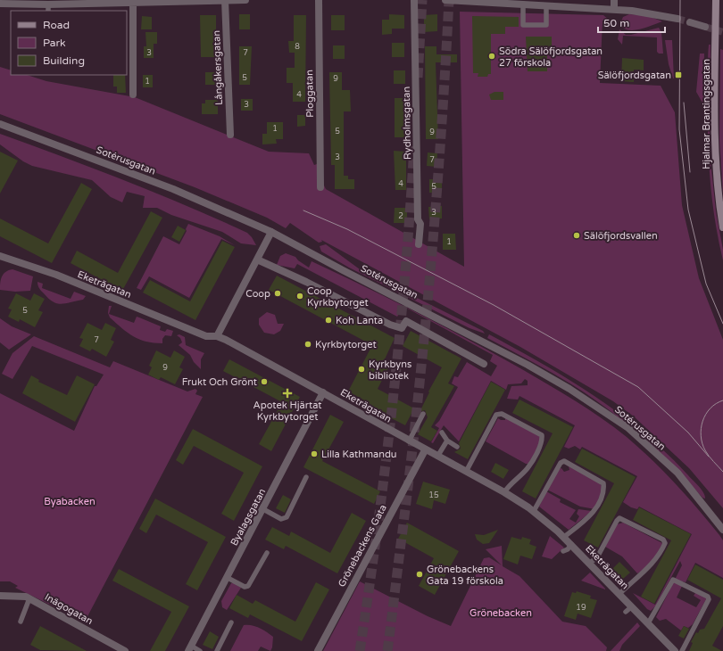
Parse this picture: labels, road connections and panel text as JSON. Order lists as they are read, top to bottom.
{
  "streets": {
    "main road": ["Hjalmar Brantingsgatan"],
    "street": [
      "Långåkersgatan",
      "Ploggatan",
      "Rydholmsgatan",
      "Sotérusgatan",
      "Eketrägatan",
      "Byalagsgatan",
      "Grönebackens Gata",
      "Inägogatan"
    ]
  },
  "crossings": [
    ["Eketrägatan", "Byalagsgatan"],
    ["Eketrägatan", "Grönebackens Gata"]
  ],
  "parks": ["Byabacken", "Grönebacken"],
  "places": {
    "other": [
      "Södra Sälöfjordsgatan 27 förskola",
      "Sälöfjordsvallen",
      "Coop",
      "Coop Kyrkbytorget",
      "Koh Lanta",
      "Kyrkbytorget",
      "Kyrkbyns bibliotek",
      "Frukt Och Grönt",
      "Lilla Kathmandu",
      "Grönebackens Gata 19 förskola"
    ],
    "transit": ["Sälöfjordsgatan"],
    "health": ["Apotek Hjärtat Kyrkbytorget"]
  },
  "house_numbers": [
    "8",
    "3",
    "7",
    "5",
    "9",
    "1",
    "4",
    "3",
    "1",
    "5",
    "9",
    "3",
    "7",
    "4",
    "5",
    "3",
    "2",
    "1",
    "5",
    "7",
    "9",
    "15",
    "19"
  ],
  "legend": ["Road", "Park", "Building"],
  "scale_bar": "50 m"
}
